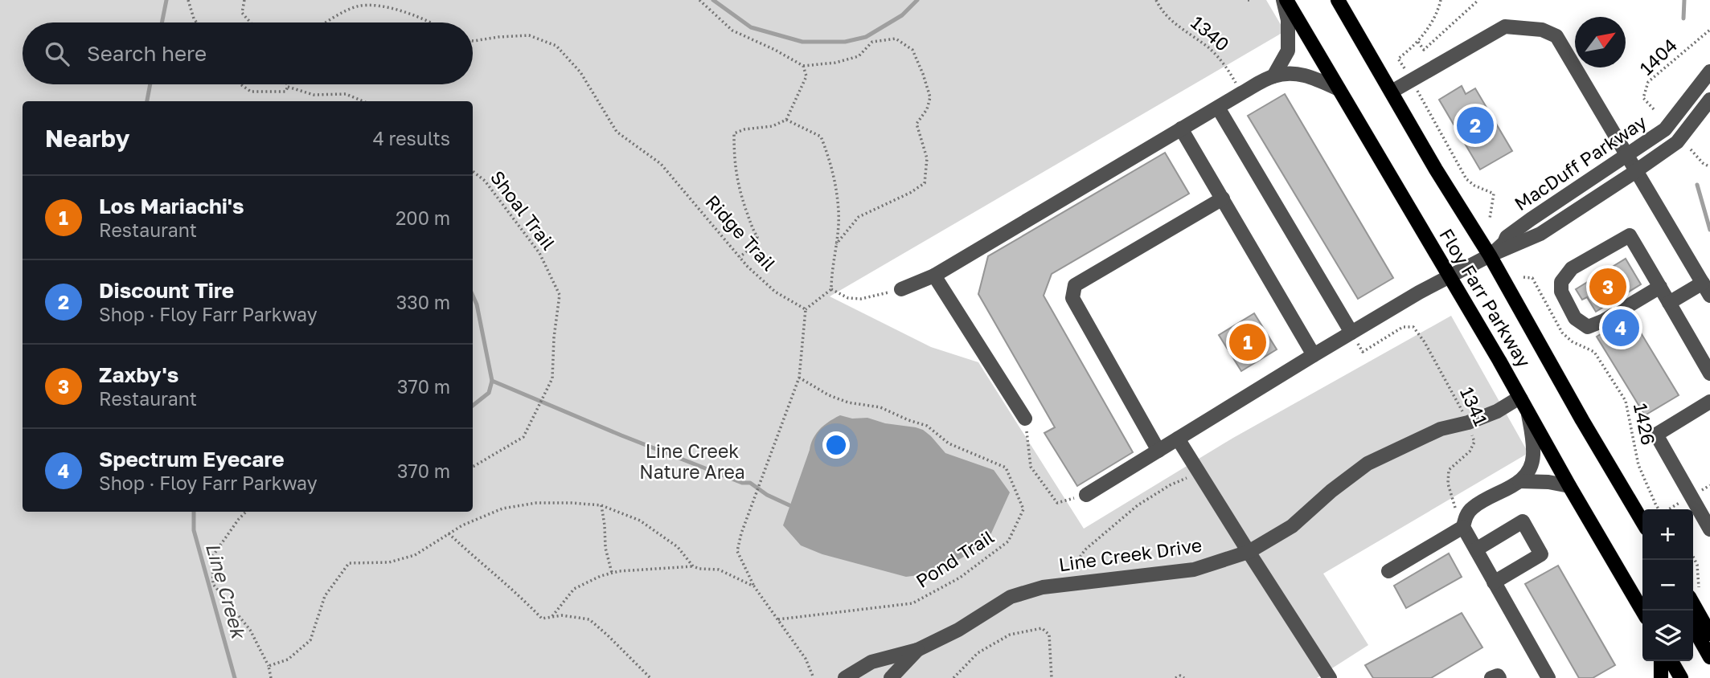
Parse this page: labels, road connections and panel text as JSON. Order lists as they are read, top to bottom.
{
  "streets": {
    "main road": ["Floy Farr Parkway"],
    "street": ["MacDuff Parkway", "Line Creek Drive"],
    "path": [
      "1340",
      "1404",
      "Shoal Trail",
      "Ridge Trail",
      "1341",
      "1426",
      "Pond Trail"
    ]
  },
  "crossings": [
    ["MacDuff Parkway", "Floy Farr Parkway"],
    ["MacDuff Parkway", "1341"],
    ["Floy Farr Parkway", "Line Creek Drive"],
    ["1341", "Line Creek Drive"]
  ],
  "water": ["Line Creek"],
  "parks": ["Line Creek Nature Area"],
  "north": "top right",
  "page": {
    "search": "Search here",
    "heading": ["Nearby", "4 results"],
    "pins": [
      "2",
      "3",
      "4",
      "1"
    ],
    "list": [
      {
        "mark": "1",
        "name": "Los Mariachi's",
        "note": "Restaurant",
        "value": "200 m"
      },
      {
        "mark": "2",
        "name": "Discount Tire",
        "note": "Shop · Floy Farr Parkway",
        "value": "330 m"
      },
      {
        "mark": "3",
        "name": "Zaxby's",
        "note": "Restaurant",
        "value": "370 m"
      },
      {
        "mark": "4",
        "name": "Spectrum Eyecare",
        "note": "Shop · Floy Farr Parkway",
        "value": "370 m"
      }
    ],
    "map_buttons": ["+", "−"]
  }
}
